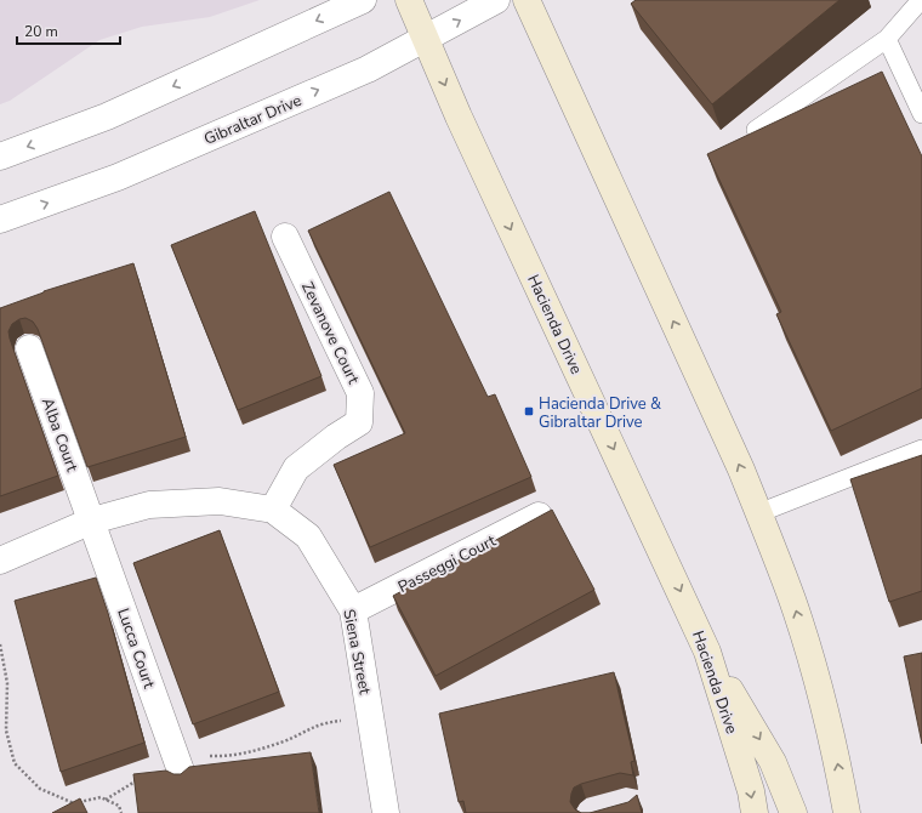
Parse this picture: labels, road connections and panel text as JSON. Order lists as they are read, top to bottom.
{
  "streets": {
    "main road": ["Hacienda Drive"],
    "street": [
      "Gibraltar Drive",
      "Zevanove Court",
      "Alba Court",
      "Passeggi Court",
      "Lucca Court",
      "Siena Street"
    ]
  },
  "crossings": [
    ["Gibraltar Drive", "Hacienda Drive"],
    ["Zevanove Court", "Siena Street"],
    ["Alba Court", "Lucca Court"],
    ["Alba Court", "Siena Street"],
    ["Passeggi Court", "Siena Street"],
    ["Lucca Court", "Siena Street"]
  ],
  "places": {
    "transit": ["Hacienda Drive & Gibraltar Drive"]
  },
  "scale_bar": "20 m"
}
